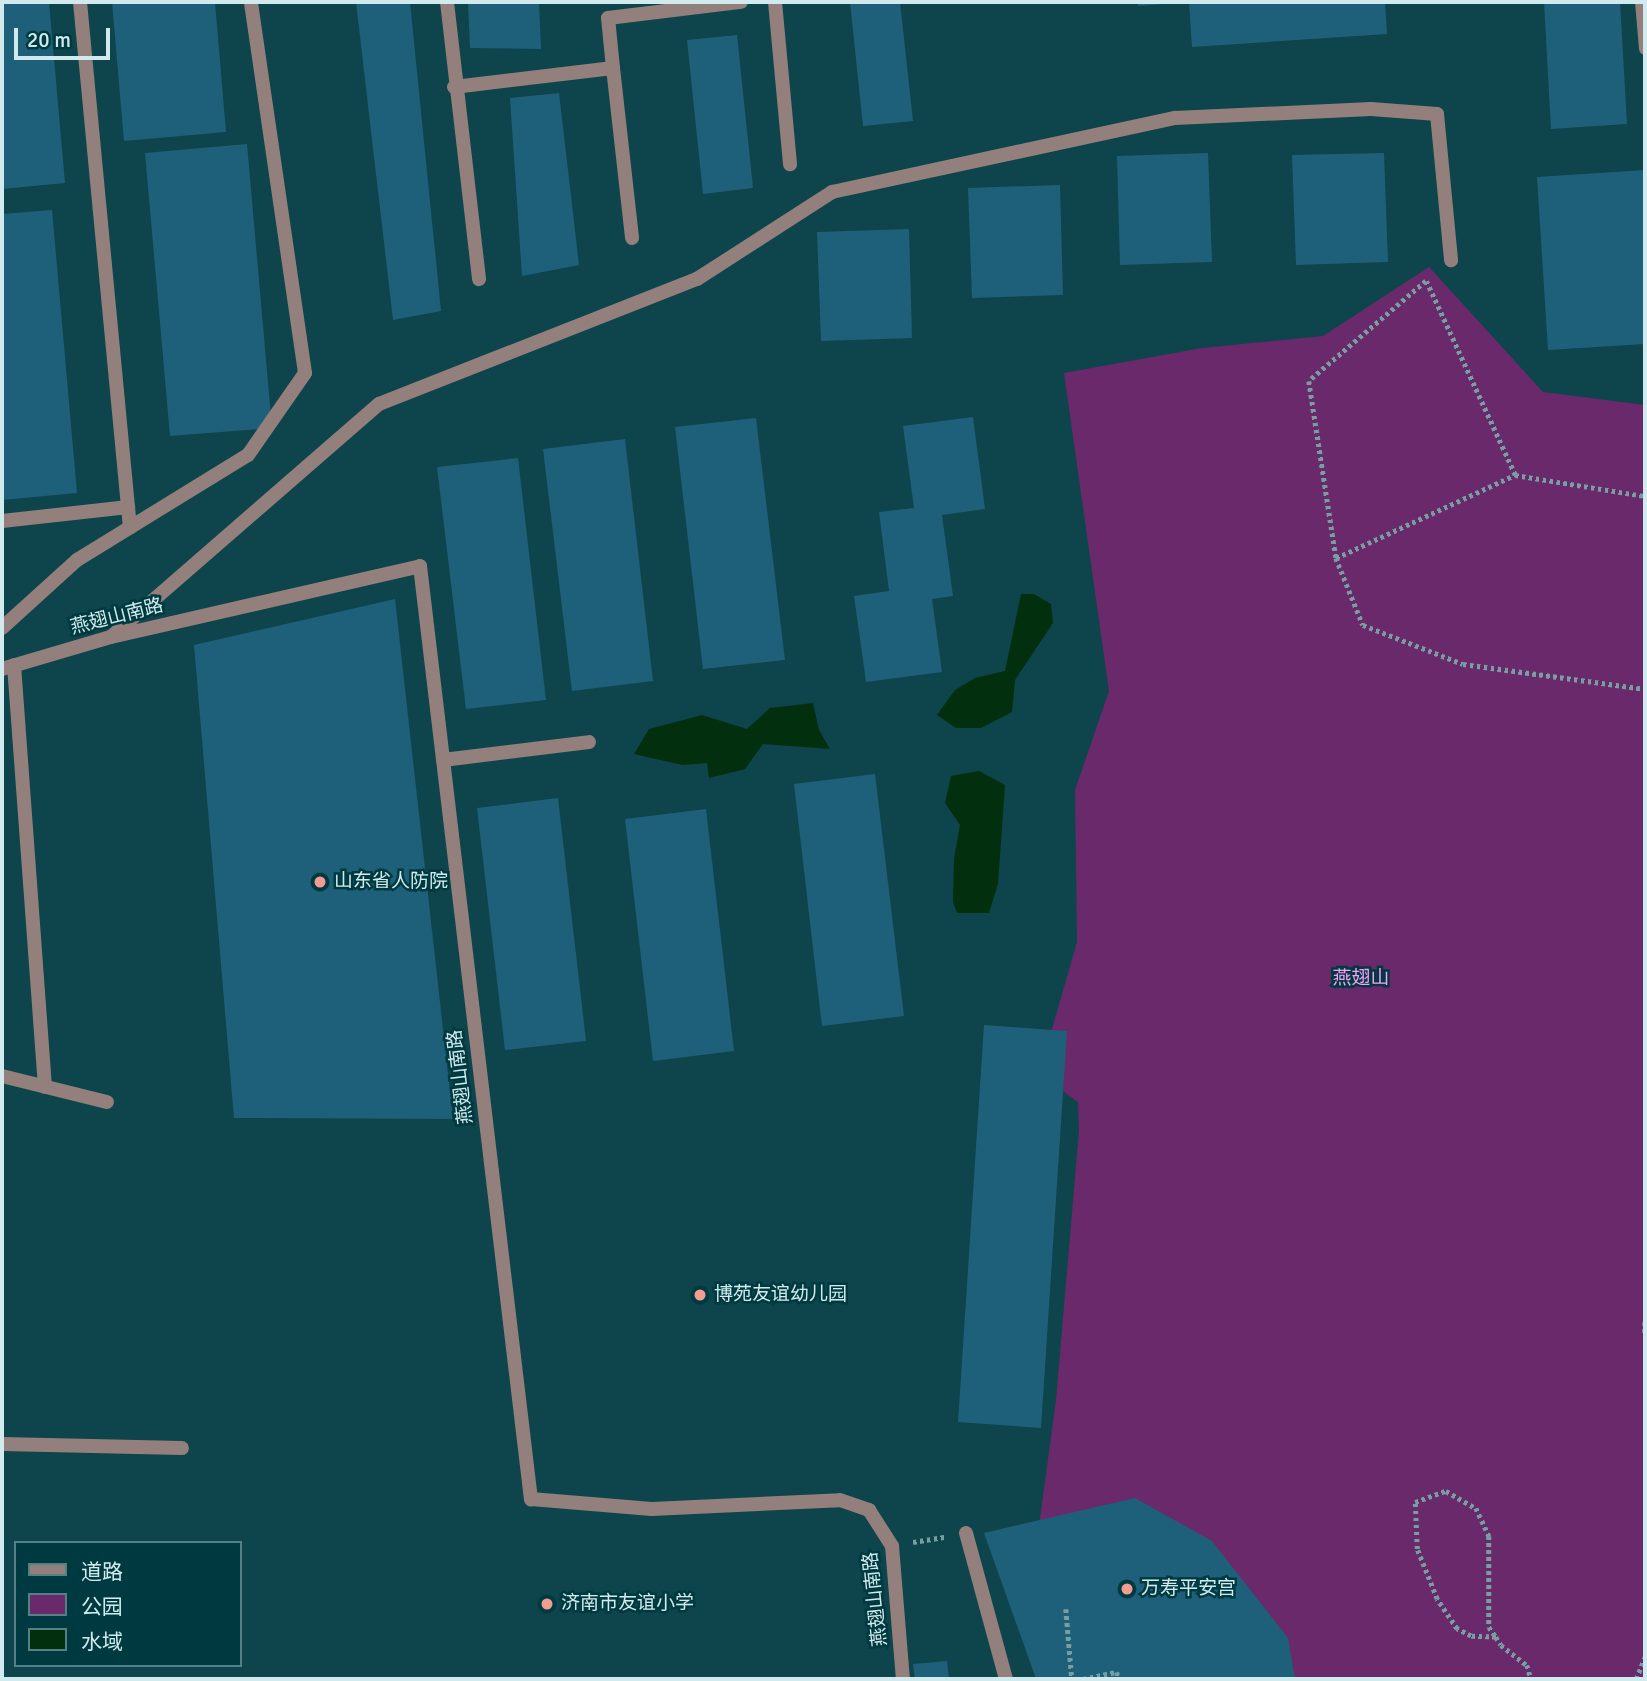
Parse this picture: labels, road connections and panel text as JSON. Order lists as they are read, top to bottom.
{
  "streets": {
    "street": ["燕翅山南路"]
  },
  "parks": ["燕翅山"],
  "places": [
    "山东省人防院",
    "博苑友谊幼儿园",
    "万寿平安宫",
    "济南市友谊小学"
  ],
  "legend": ["道路", "公园", "水域"],
  "scale_bar": "20 m"
}
